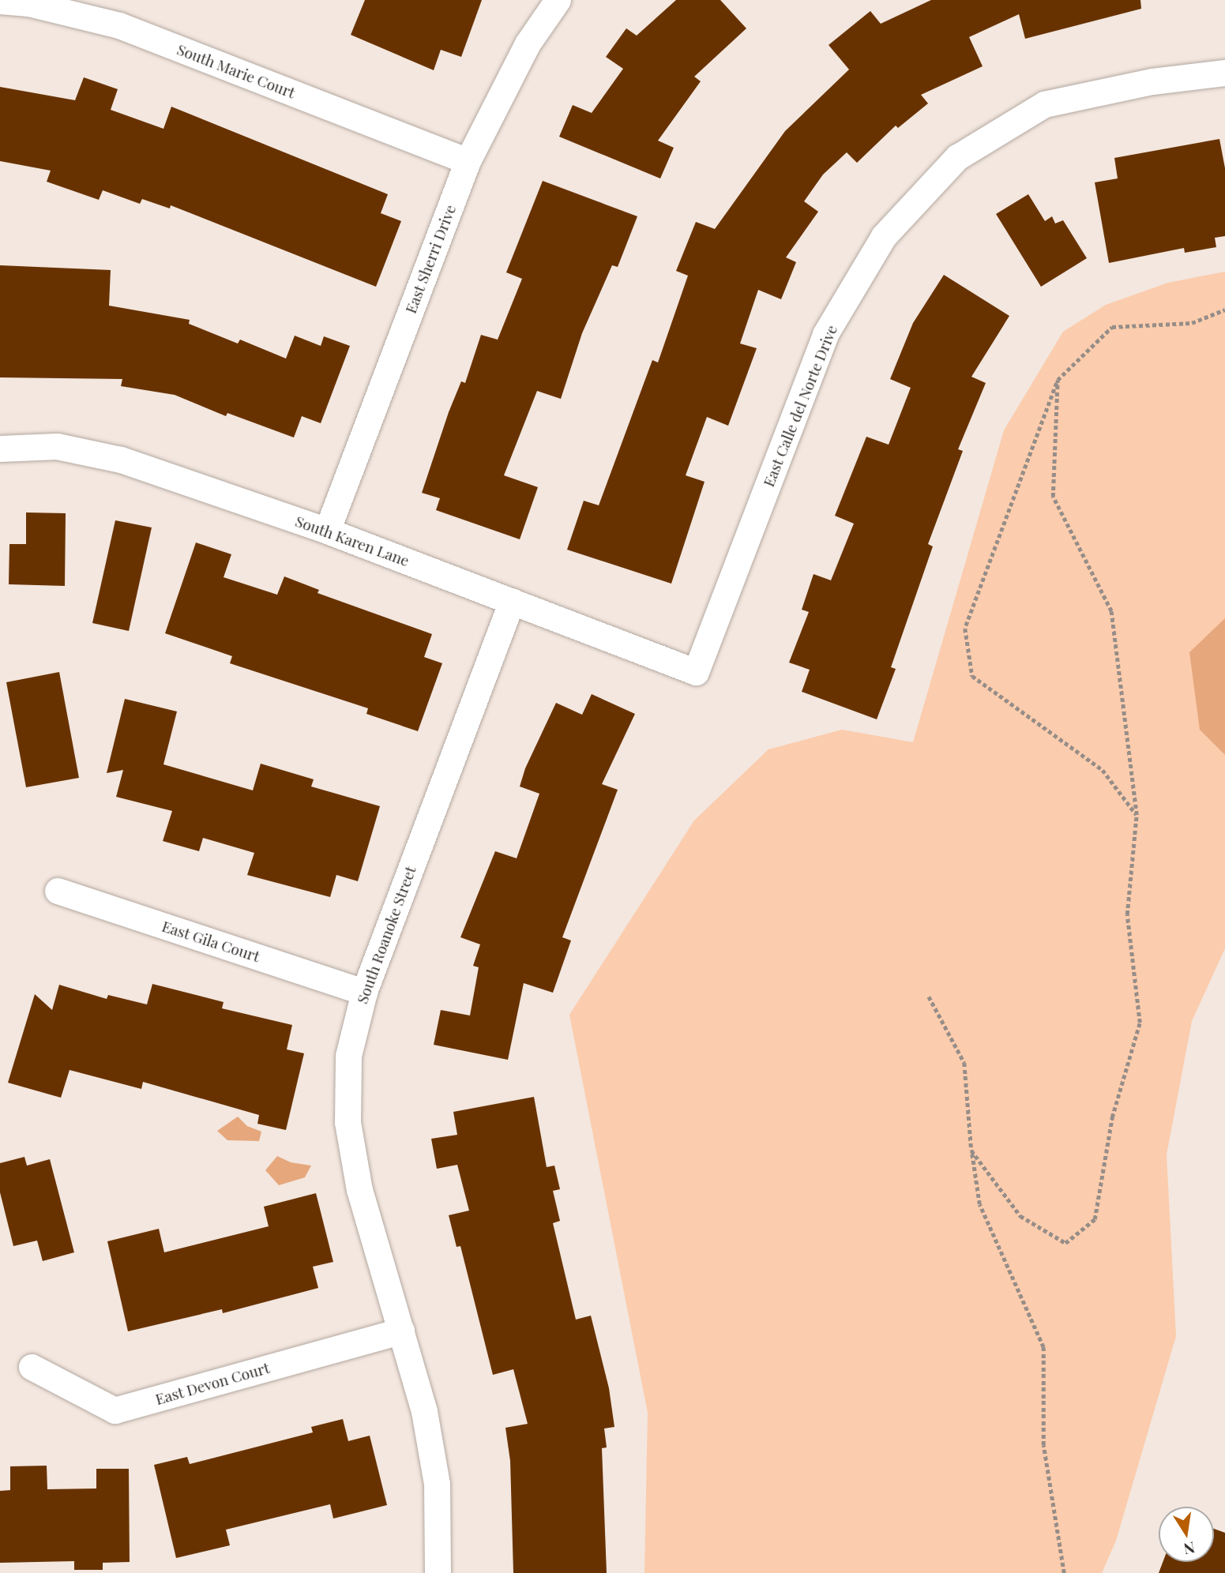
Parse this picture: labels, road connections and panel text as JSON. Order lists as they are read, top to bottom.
{
  "streets": {
    "street": [
      "South Marie Court",
      "East Sherri Drive",
      "East Calle del Norte Drive",
      "South Karen Lane",
      "South Roanoke Street",
      "East Gila Court",
      "East Devon Court"
    ]
  },
  "crossings": [
    ["South Marie Court", "East Sherri Drive"],
    ["East Sherri Drive", "South Karen Lane"],
    ["East Calle del Norte Drive", "South Karen Lane"],
    ["South Karen Lane", "South Roanoke Street"],
    ["South Roanoke Street", "East Gila Court"],
    ["South Roanoke Street", "East Devon Court"]
  ],
  "north": "bottom"
}
